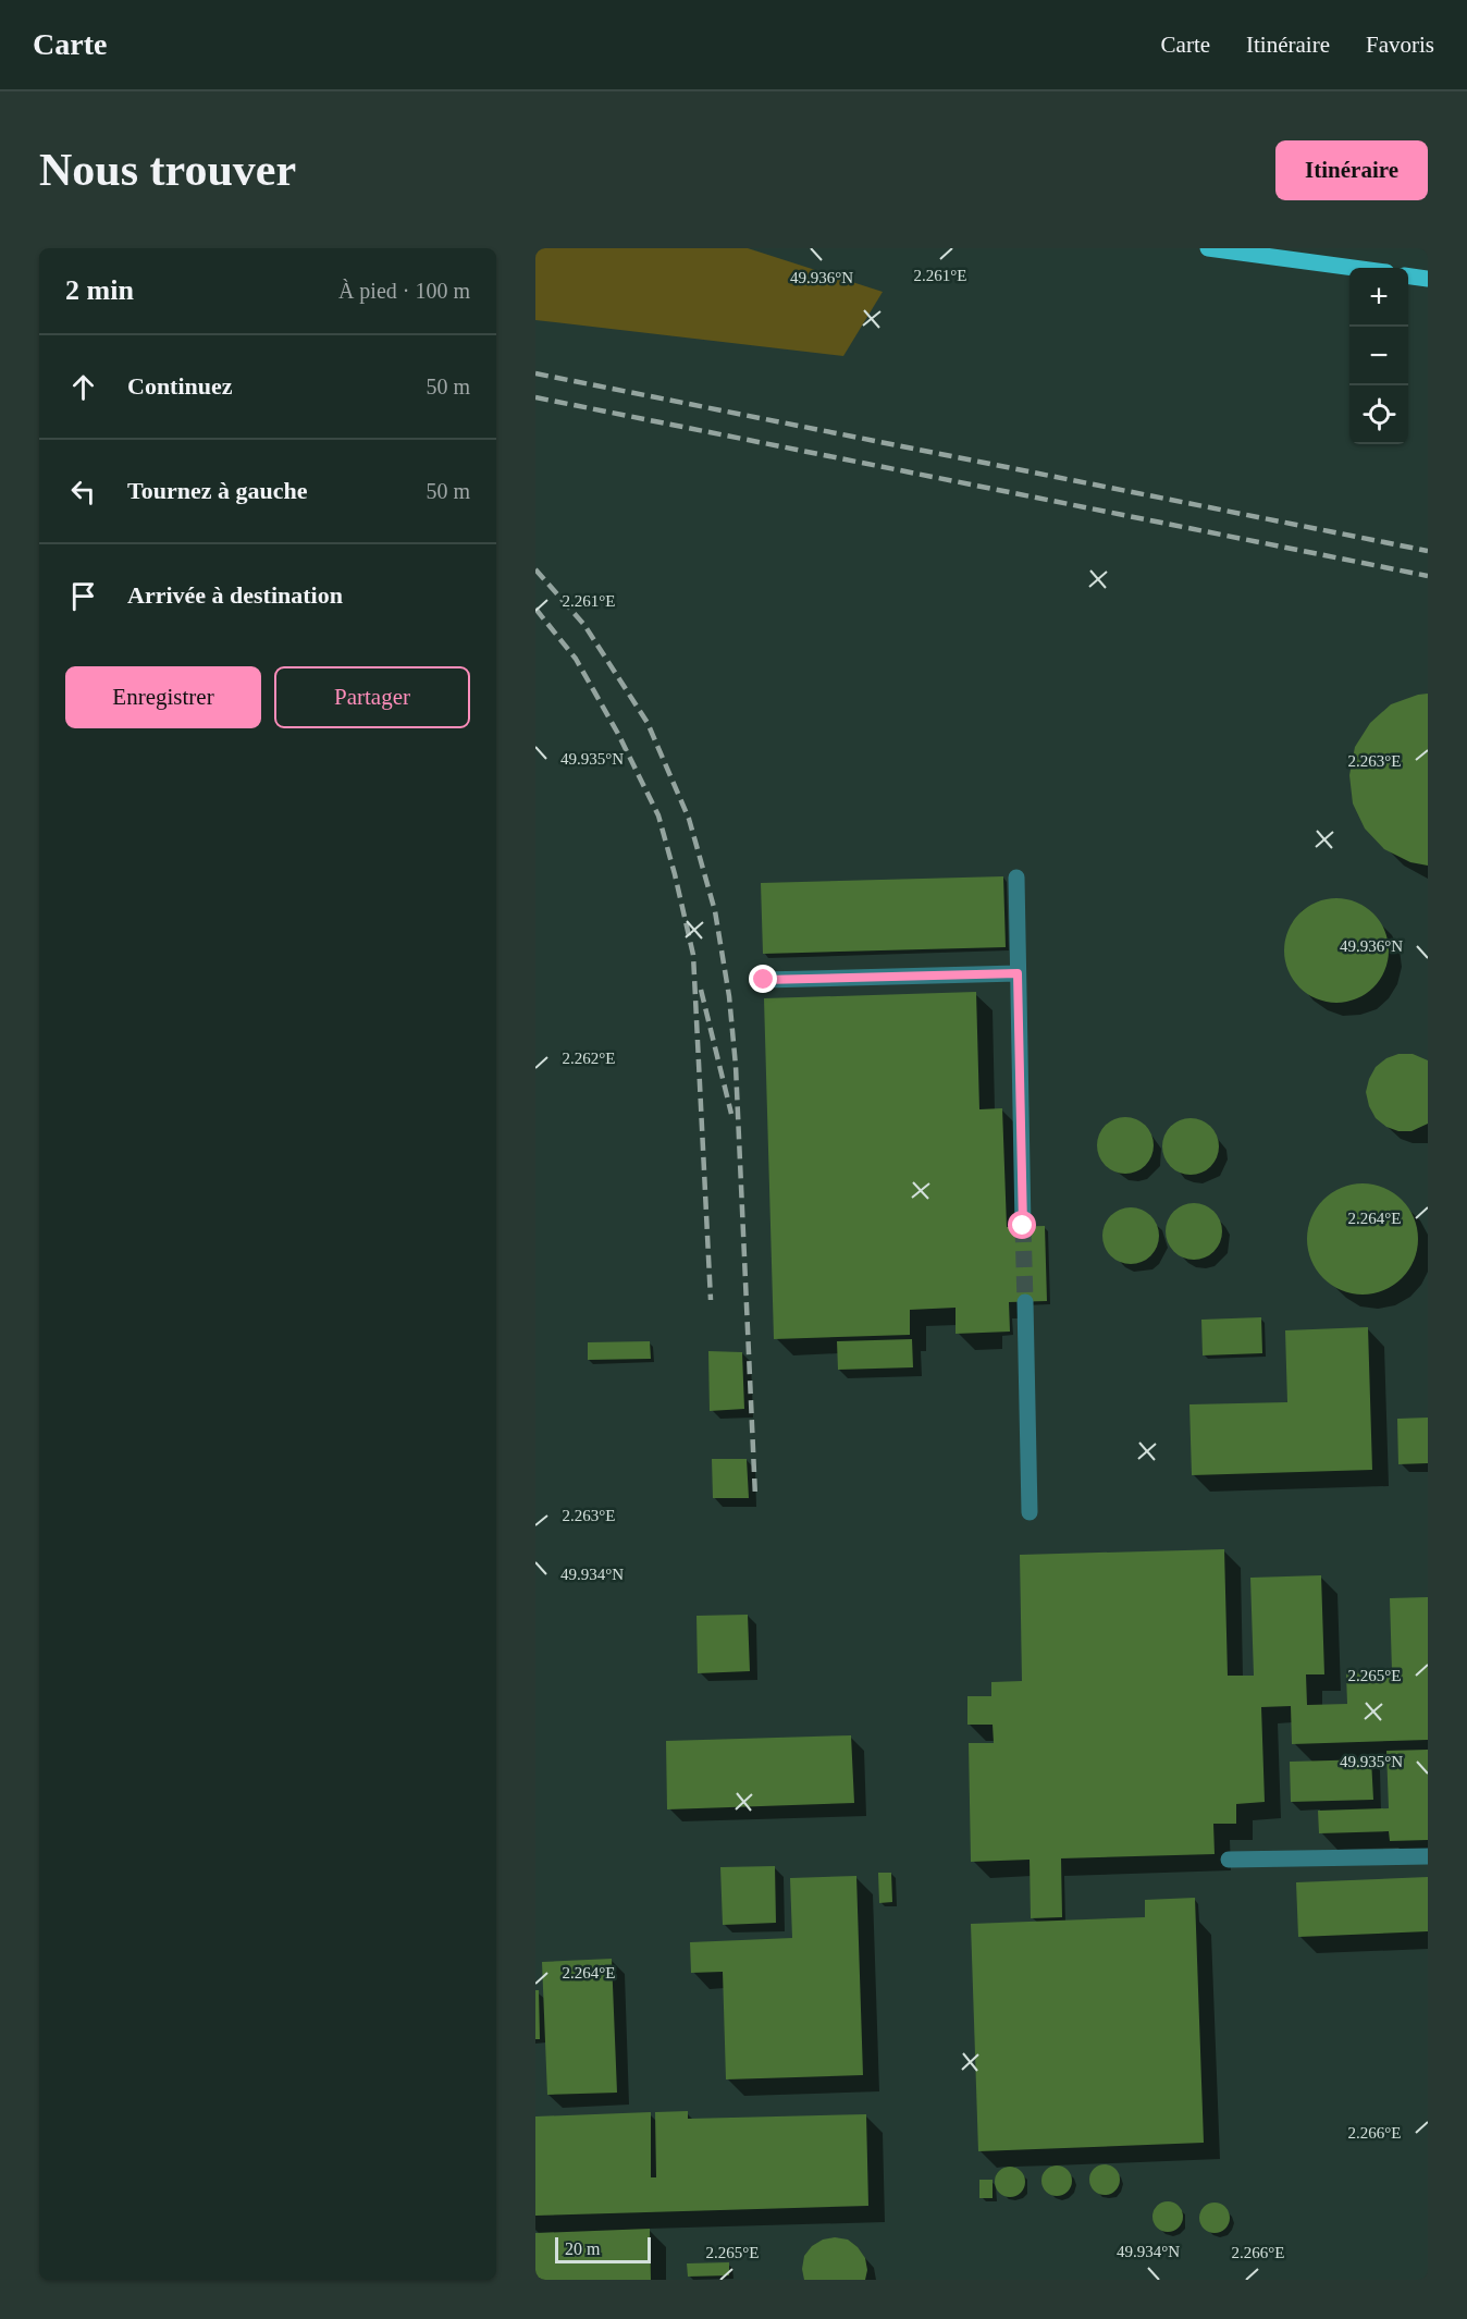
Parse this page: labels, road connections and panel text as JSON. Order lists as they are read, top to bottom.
{
  "scale_bar": "20 m",
  "page": {
    "header": "Carte",
    "nav": ["Carte", "Itinéraire", "Favoris"],
    "buttons": [
      "Itinéraire",
      ["Enregistrer", "Partager"]
    ],
    "title": "Nous trouver",
    "heading": ["2 min", "À pied · 100 m"],
    "map_buttons": ["+", "−"],
    "list": [
      ["Continuez", "50 m"],
      ["Tournez à gauche", "50 m"],
      "Arrivée à destination"
    ],
    "scale": "20 m"
  },
  "coordinates": [
    "2.261°E",
    "49.936°N",
    "49.935°N",
    "2.263°E",
    "2.262°E",
    "2.264°E",
    "49.934°N",
    "2.265°E",
    "2.266°E"
  ]
}
